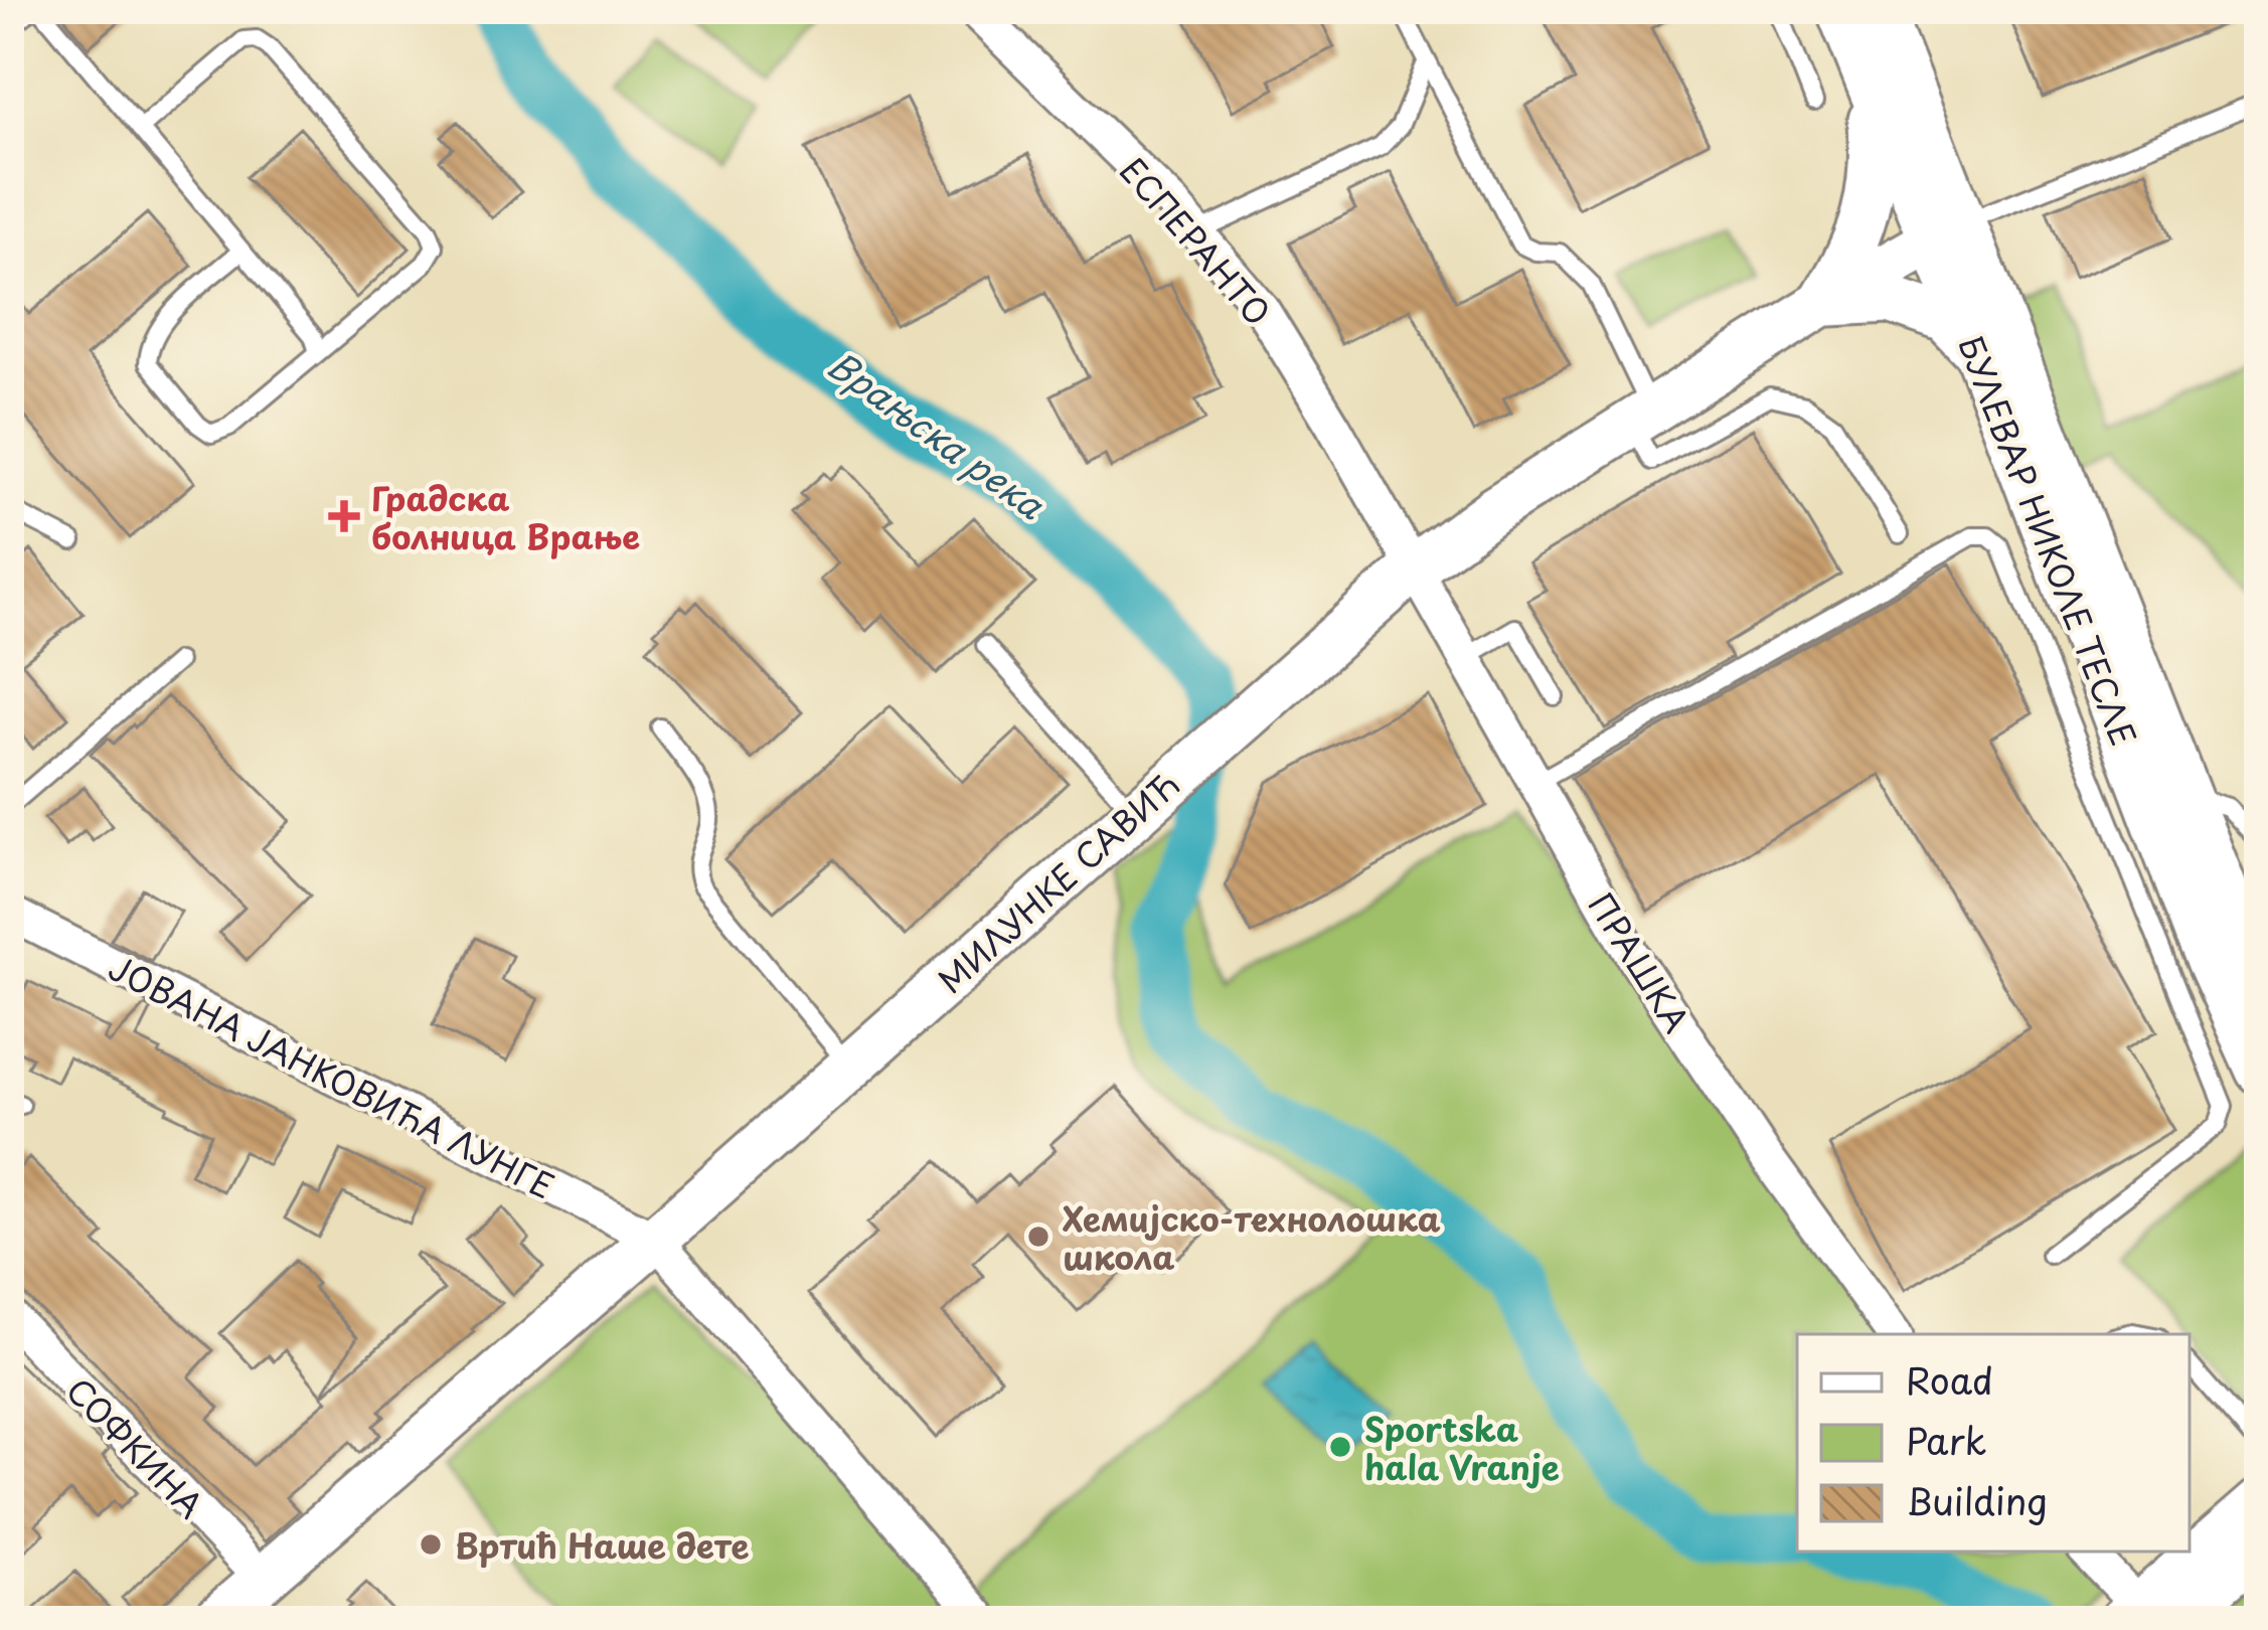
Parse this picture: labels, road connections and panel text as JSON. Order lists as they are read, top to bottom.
{
  "streets": {
    "main road": ["БУЛЕВАР НИКОЛЕ ТЕСЛЕ", "МИЛУНКЕ САВИЋ"],
    "street": [
      "ЕСПЕРАНТО",
      "ПРАШКА",
      "ЈОВАНА ЈАНКОВИЋА ЛУНГЕ",
      "СОФКИНА"
    ]
  },
  "crossings": [
    ["ЕСПЕРАНТО", "МИЛУНКЕ САВИЋ"],
    ["ЕСПЕРАНТО", "ПРАШКА"],
    ["БУЛЕВАР НИКОЛЕ ТЕСЛЕ", "МИЛУНКЕ САВИЋ"],
    ["МИЛУНКЕ САВИЋ", "ПРАШКА"],
    ["МИЛУНКЕ САВИЋ", "ЈОВАНА ЈАНКОВИЋА ЛУНГЕ"],
    ["МИЛУНКЕ САВИЋ", "СОФКИНА"]
  ],
  "water": ["Врањска река"],
  "places": {
    "health": ["Градска болница Врање"],
    "other": ["Хемијско-технолошка школа", "Sportska hala Vranje", "Вртић Наше дете"]
  },
  "legend": ["Road", "Park", "Building"]
}
